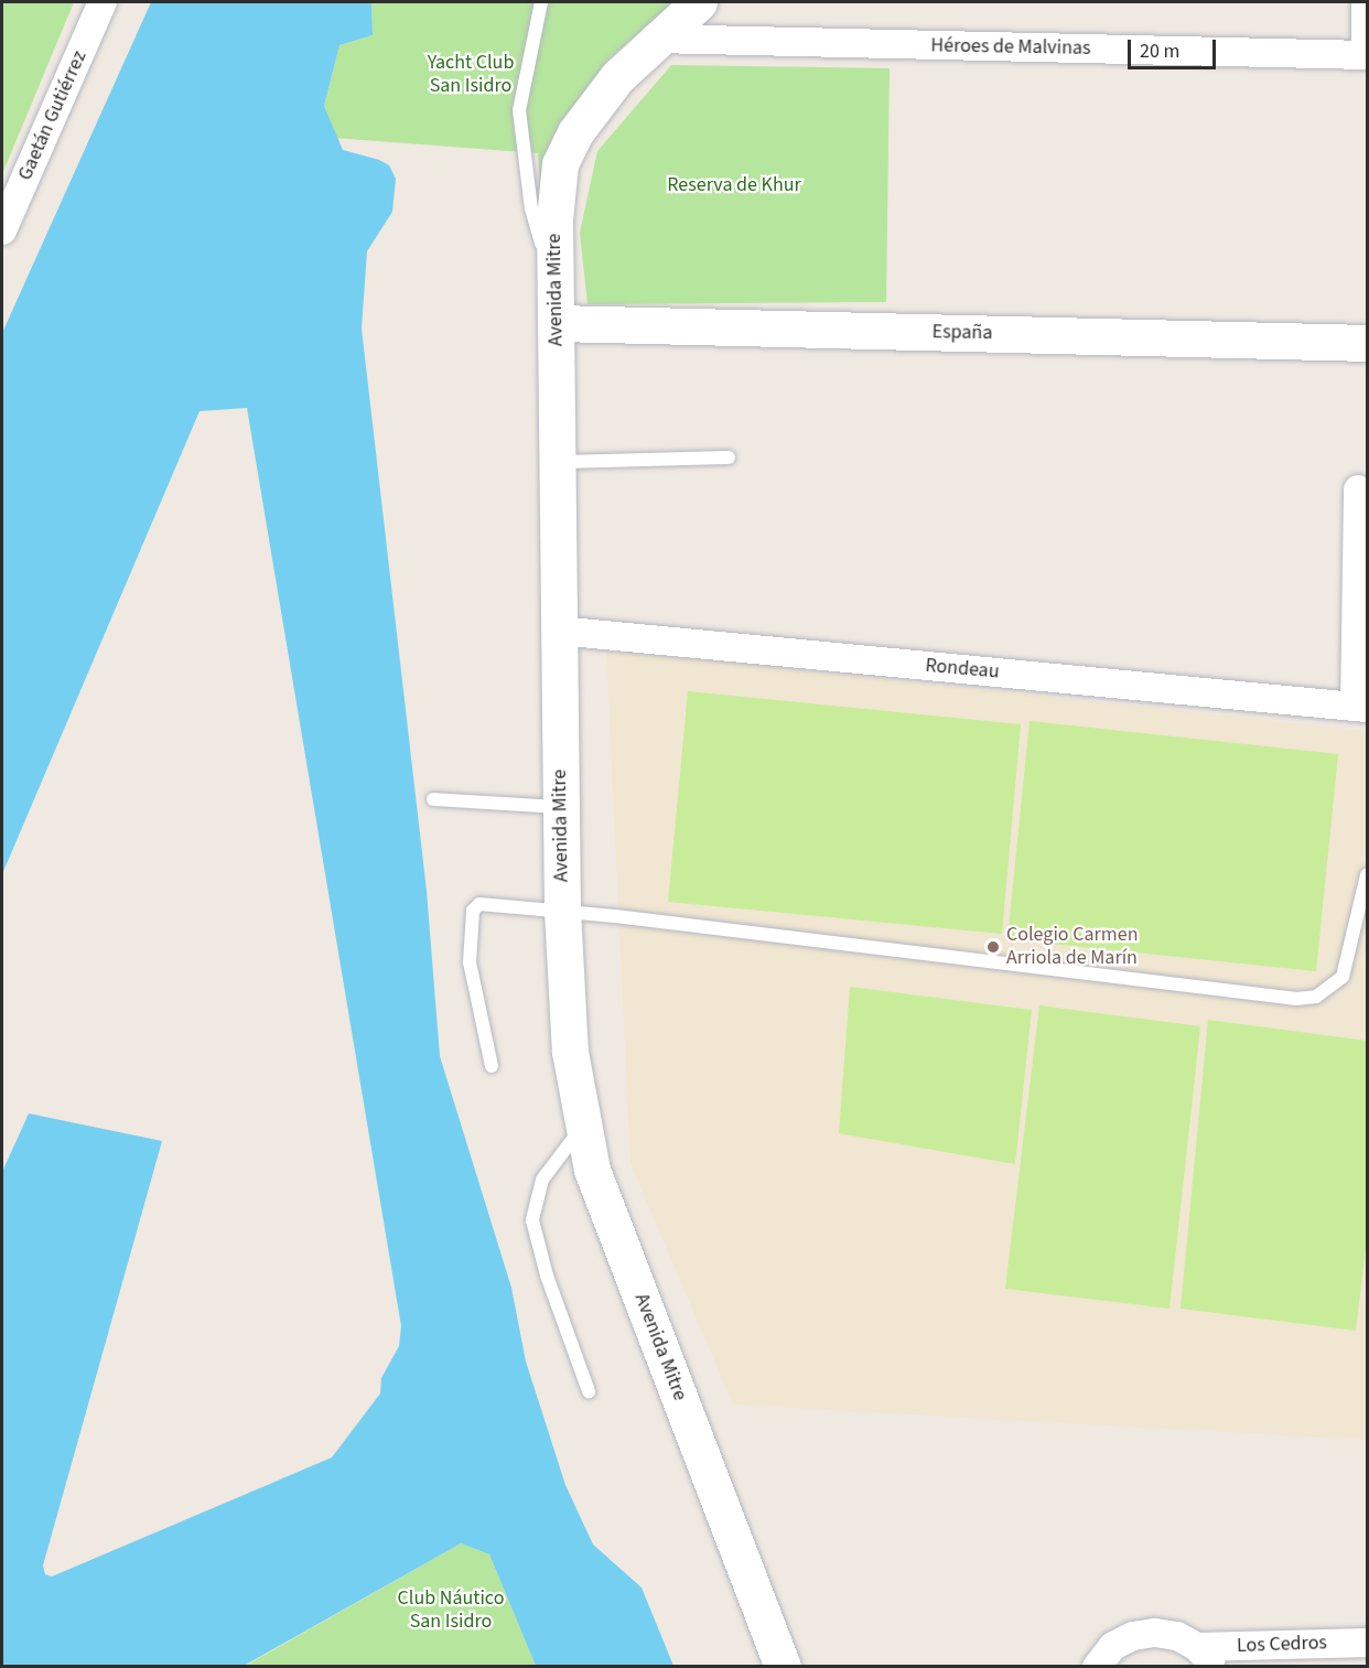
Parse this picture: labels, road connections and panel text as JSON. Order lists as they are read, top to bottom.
{
  "streets": {
    "street": [
      "Héroes de Malvinas",
      "Gaetán Gutiérrez",
      "Avenida Mitre",
      "España",
      "Rondeau",
      "Los Cedros"
    ]
  },
  "crossings": [
    ["Héroes de Malvinas", "Avenida Mitre"],
    ["Avenida Mitre", "España"],
    ["Avenida Mitre", "Rondeau"]
  ],
  "parks": ["Yacht Club San Isidro", "Reserva de Khur", "Club Náutico San Isidro"],
  "places": ["Colegio Carmen Arriola de Marín"],
  "scale_bar": "20 m"
}
